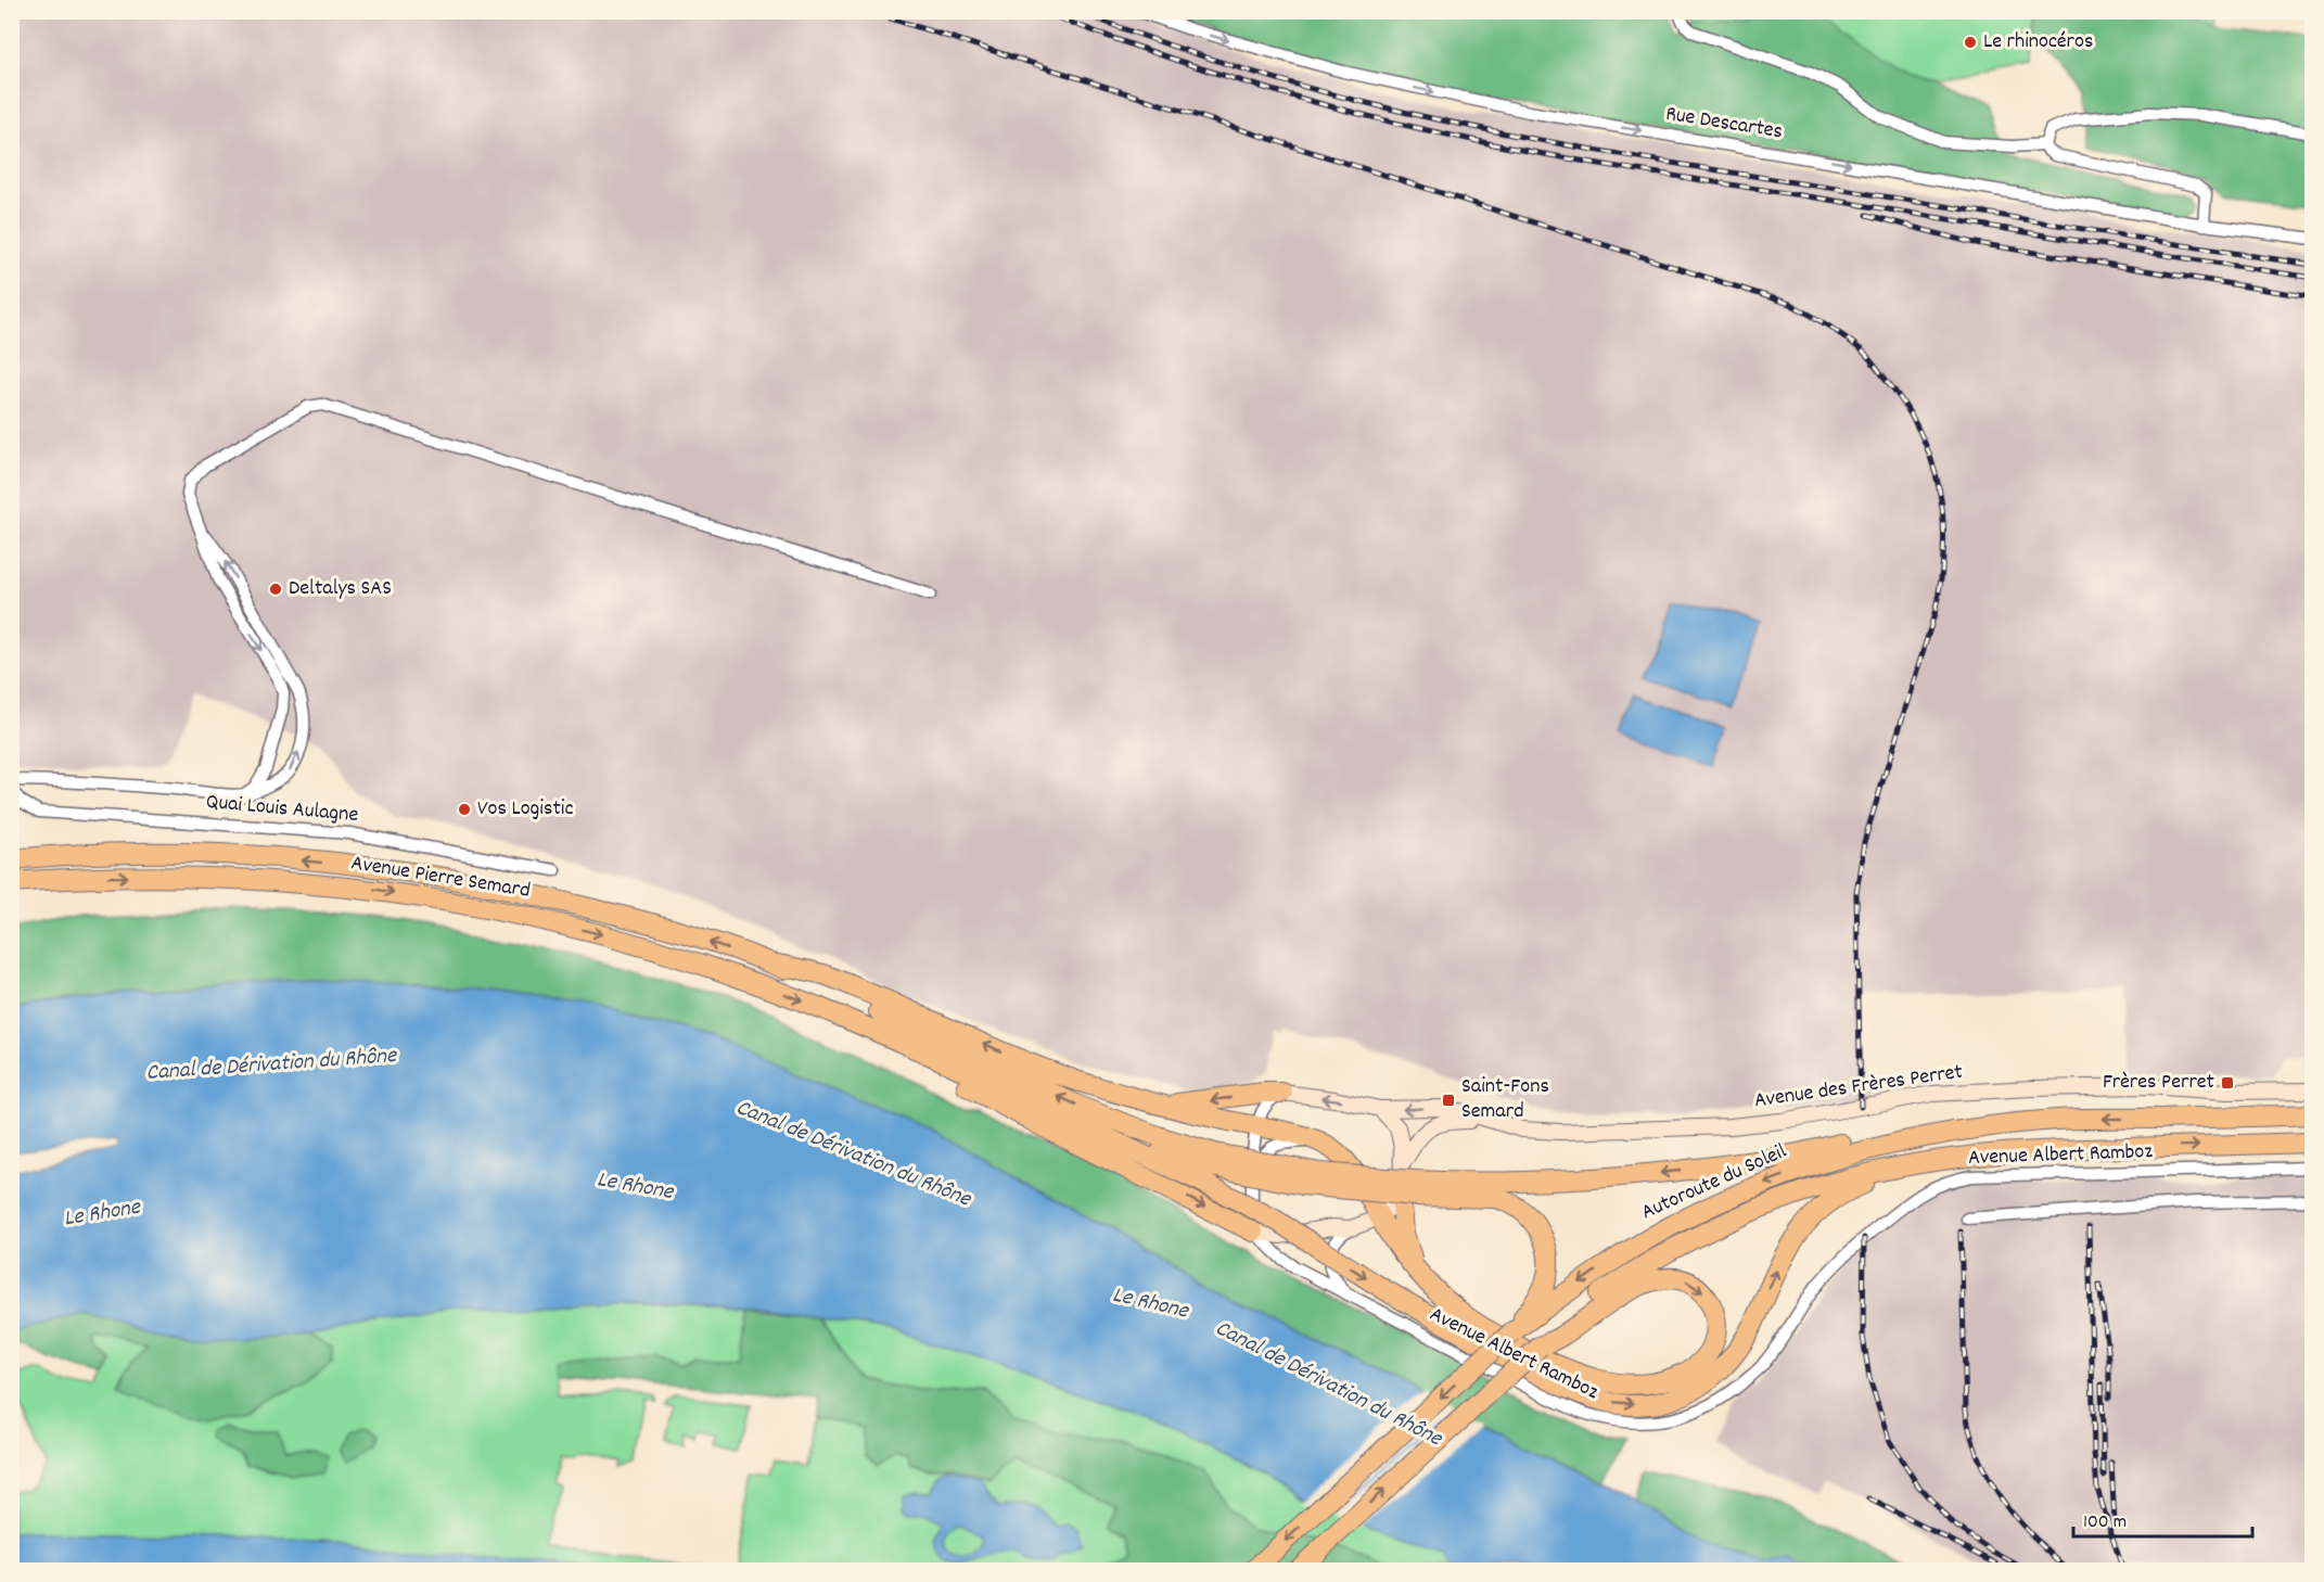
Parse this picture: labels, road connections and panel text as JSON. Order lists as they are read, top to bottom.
{
  "streets": {
    "highway": ["Avenue Pierre Semard", "Autoroute du Soleil"],
    "street": [
      "Rue Descartes",
      "Quai Louis Aulagne",
      "Avenue des Frères Perret",
      "Avenue Albert Ramboz"
    ]
  },
  "water": ["Canal de Dérivation du Rhône", "Le Rhone"],
  "places": {
    "other": ["Le rhinocéros", "Deltalys SAS", "Vos Logistic"],
    "transit": ["Frères Perret", "Saint-Fons Semard"]
  },
  "scale_bar": "100 m"
}
